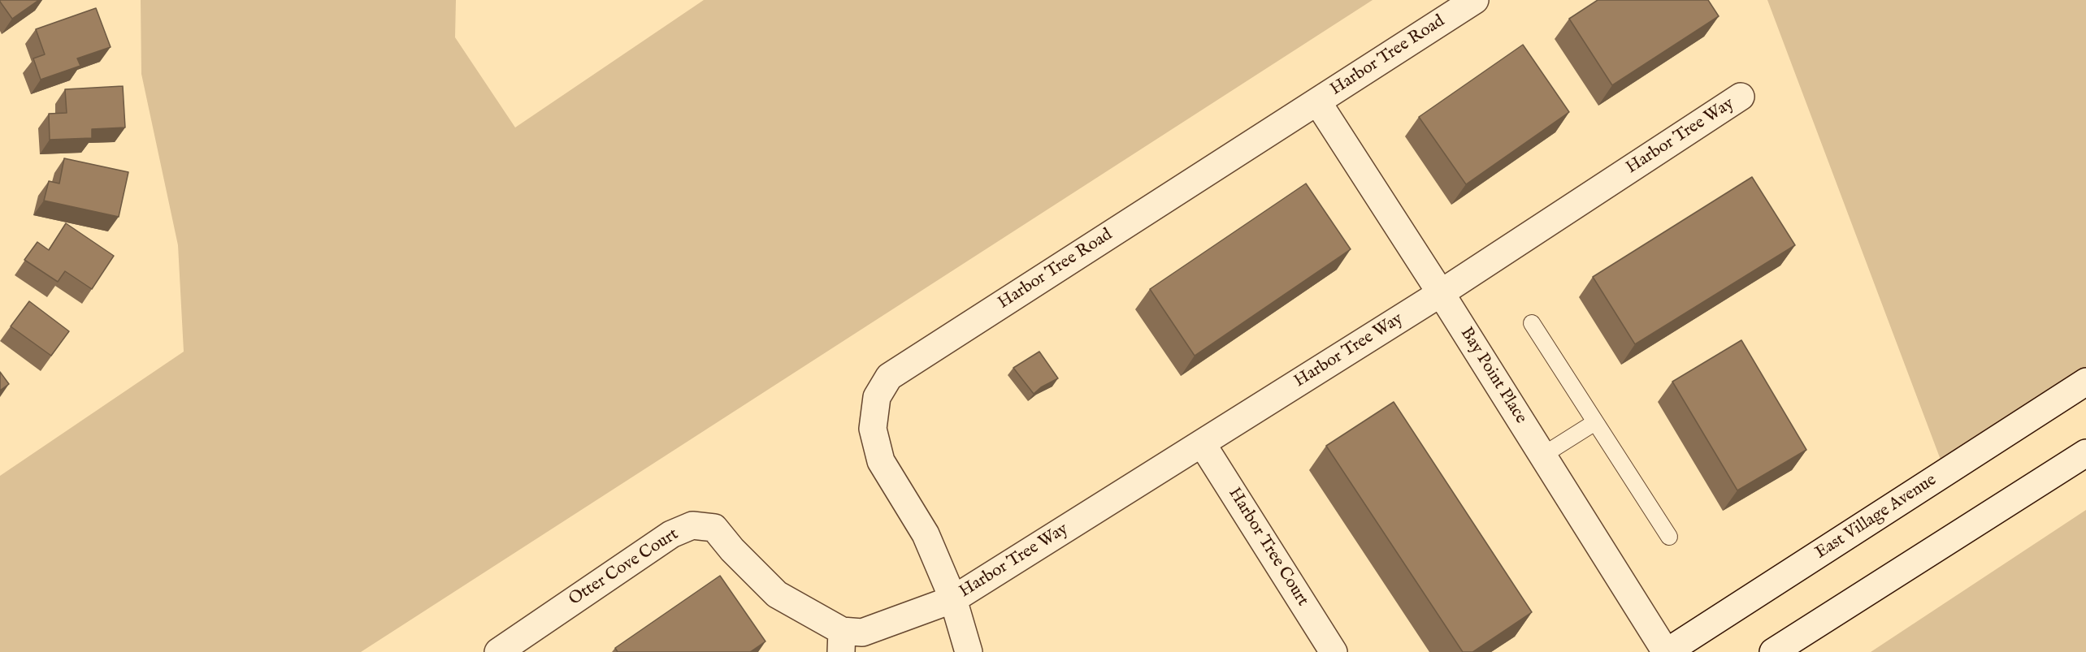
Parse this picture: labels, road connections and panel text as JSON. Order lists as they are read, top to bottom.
{
  "streets": {
    "street": [
      "Harbor Tree Road",
      "Harbor Tree Way",
      "Bay Point Place",
      "East Village Avenue",
      "Harbor Tree Court",
      "Otter Cove Court"
    ]
  },
  "crossings": [
    ["Harbor Tree Road", "Harbor Tree Way"],
    ["Harbor Tree Road", "Bay Point Place"],
    ["Harbor Tree Road", "Otter Cove Court"],
    ["Harbor Tree Way", "Bay Point Place"],
    ["Harbor Tree Way", "Harbor Tree Court"],
    ["Harbor Tree Way", "Otter Cove Court"],
    ["Bay Point Place", "East Village Avenue"]
  ]
}
